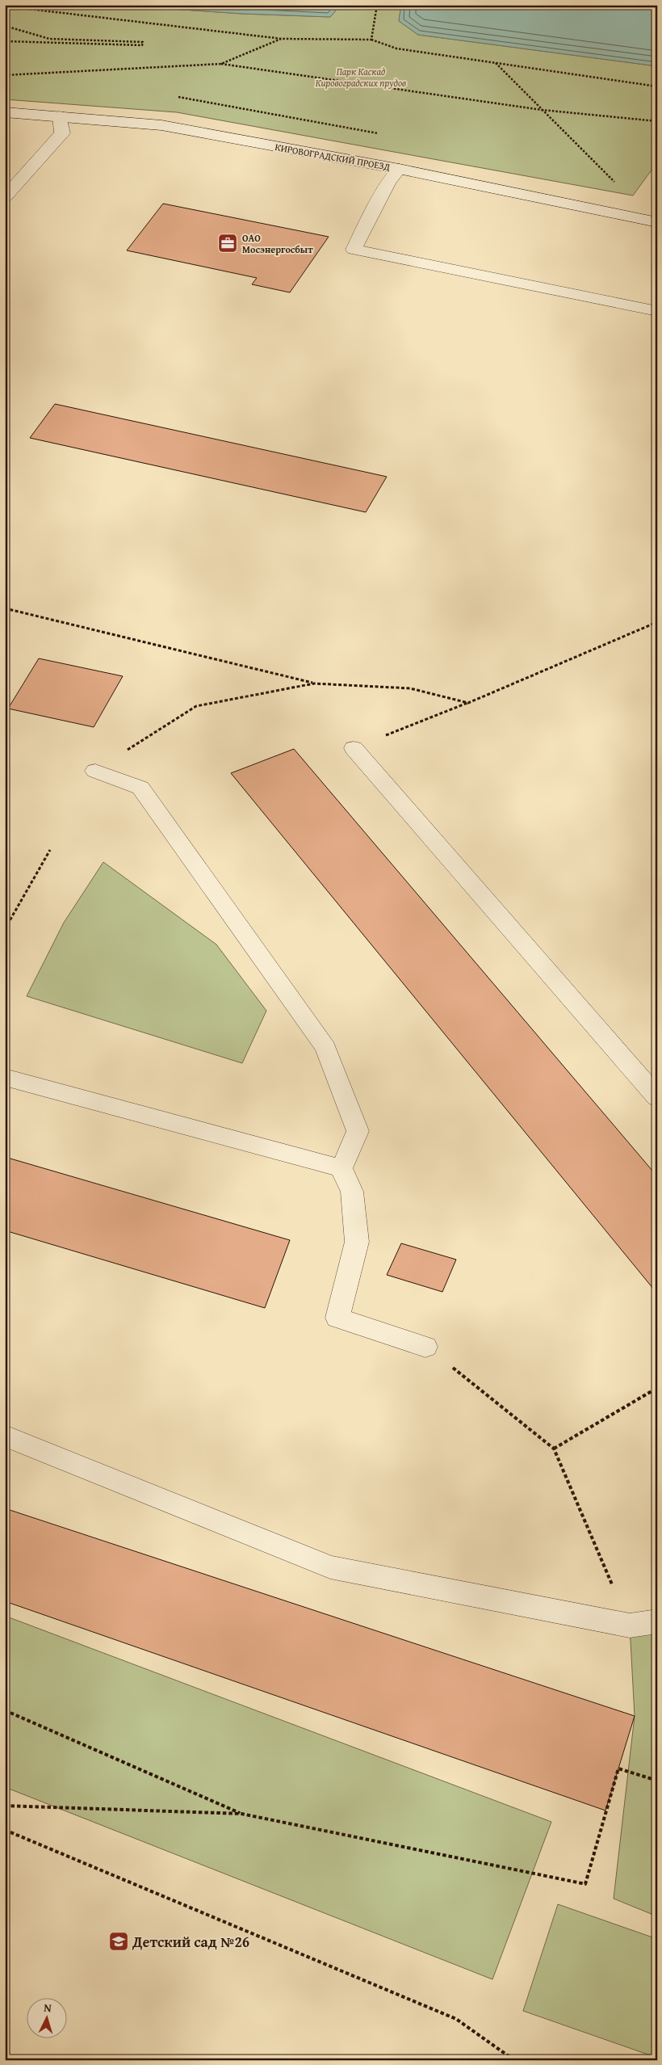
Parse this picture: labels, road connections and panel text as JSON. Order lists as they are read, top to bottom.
{
  "streets": {
    "street": ["КИРОВОГРАДСКИЙ ПРОЕЗД"]
  },
  "parks": ["Парк Каскад Кировоградских прудов"],
  "places": {
    "office": ["ОАО Мосэнергосбыт"],
    "school or university": ["Детский сад №26"]
  },
  "north": "top"
}
